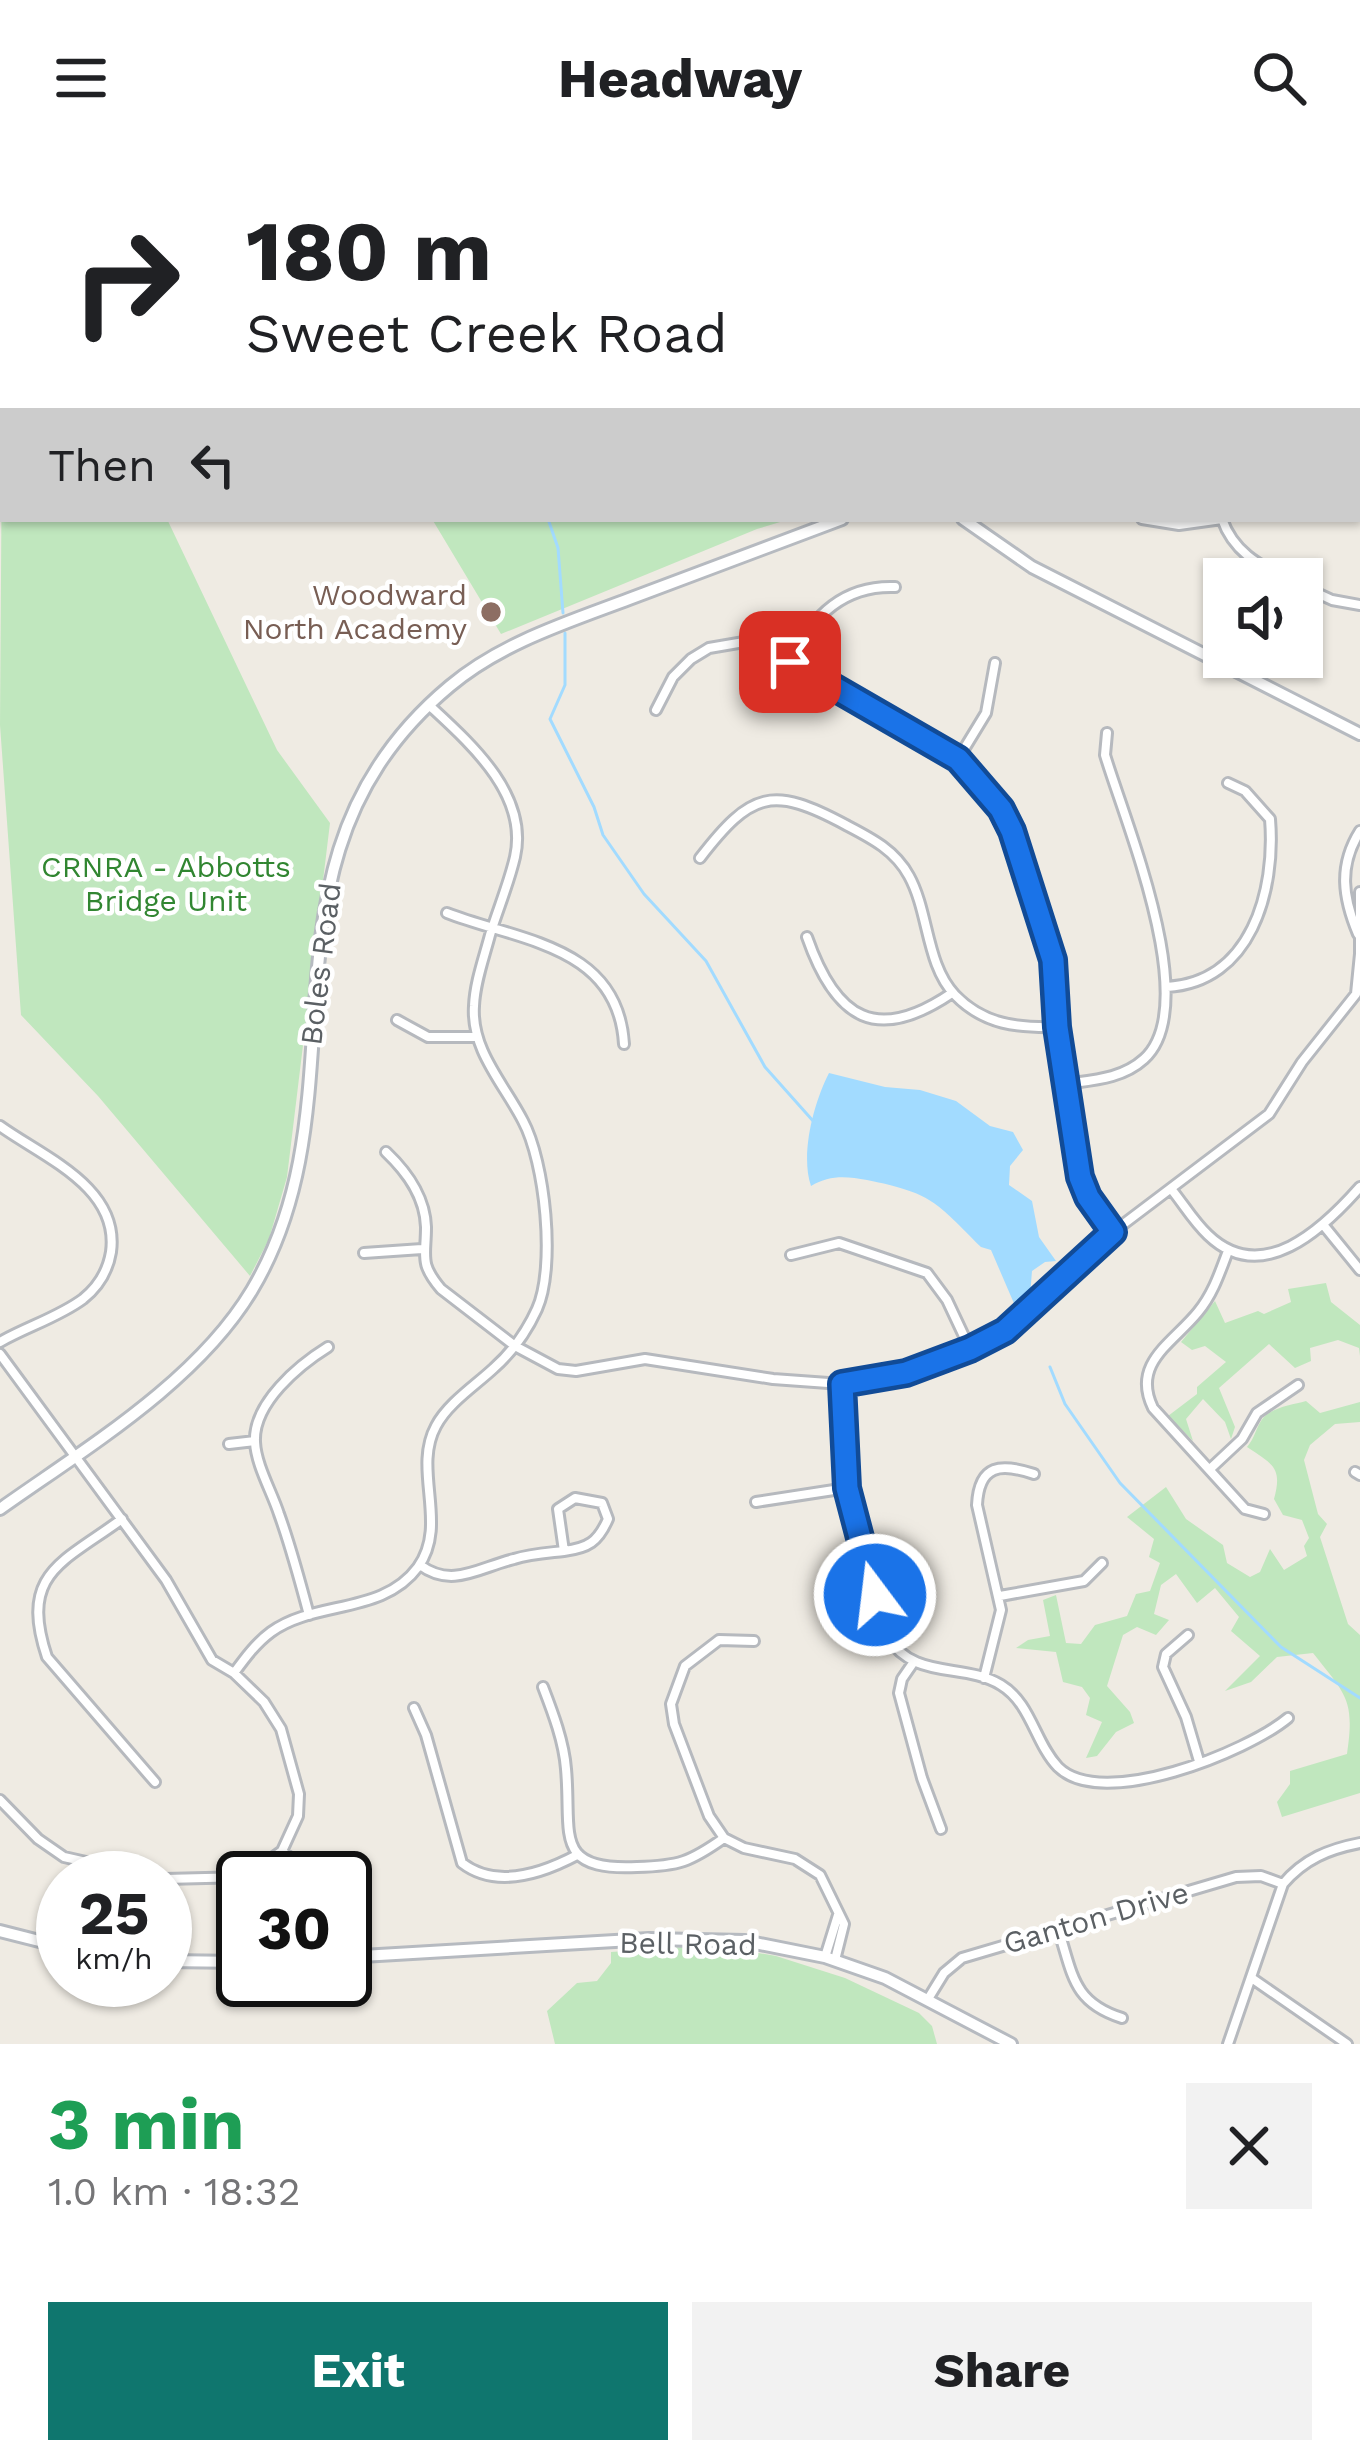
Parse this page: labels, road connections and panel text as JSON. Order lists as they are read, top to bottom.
{
  "streets": {
    "street": ["Boles Road", "Ganton Drive", "Bell Road"]
  },
  "crossings": [
    ["Ganton Drive", "Bell Road"]
  ],
  "parks": ["CRNRA - Abbotts Bridge Unit"],
  "places": ["Woodward North Academy"],
  "page": {
    "header": "Headway",
    "turn": ["180 m", "Sweet Creek Road"],
    "then": "Then",
    "speed": "25 km/h",
    "limit": "30",
    "heading": ["3 min", "1.0 km · 18:32"],
    "buttons": ["Exit", "Share"]
  }
}
